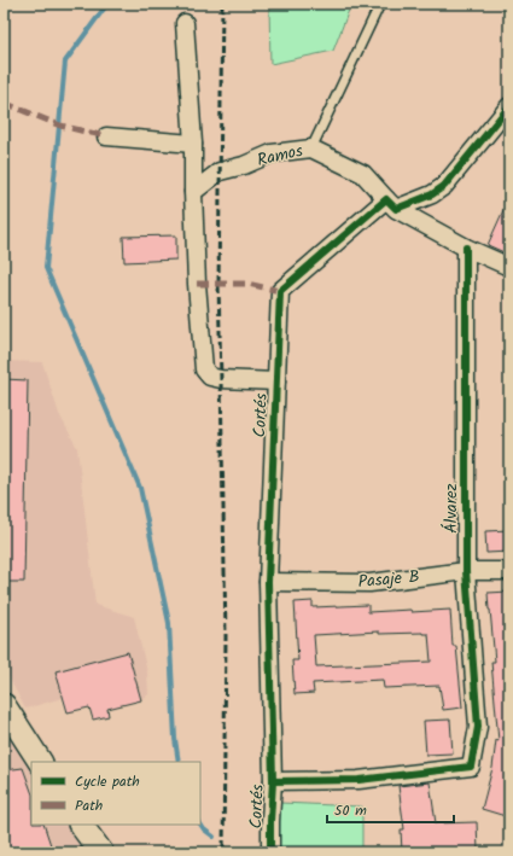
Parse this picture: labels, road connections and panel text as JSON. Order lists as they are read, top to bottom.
{
  "streets": {
    "street": [
      "Ramos",
      "Cortés",
      "Álvarez",
      "Pasaje B"
    ]
  },
  "crossings": [
    ["Ramos", "Cortés"],
    ["Ramos", "Álvarez"],
    ["Cortés", "Álvarez"],
    ["Cortés", "Pasaje B"],
    ["Álvarez", "Pasaje B"]
  ],
  "legend": ["Cycle path", "Path"],
  "scale_bar": "50 m"
}
